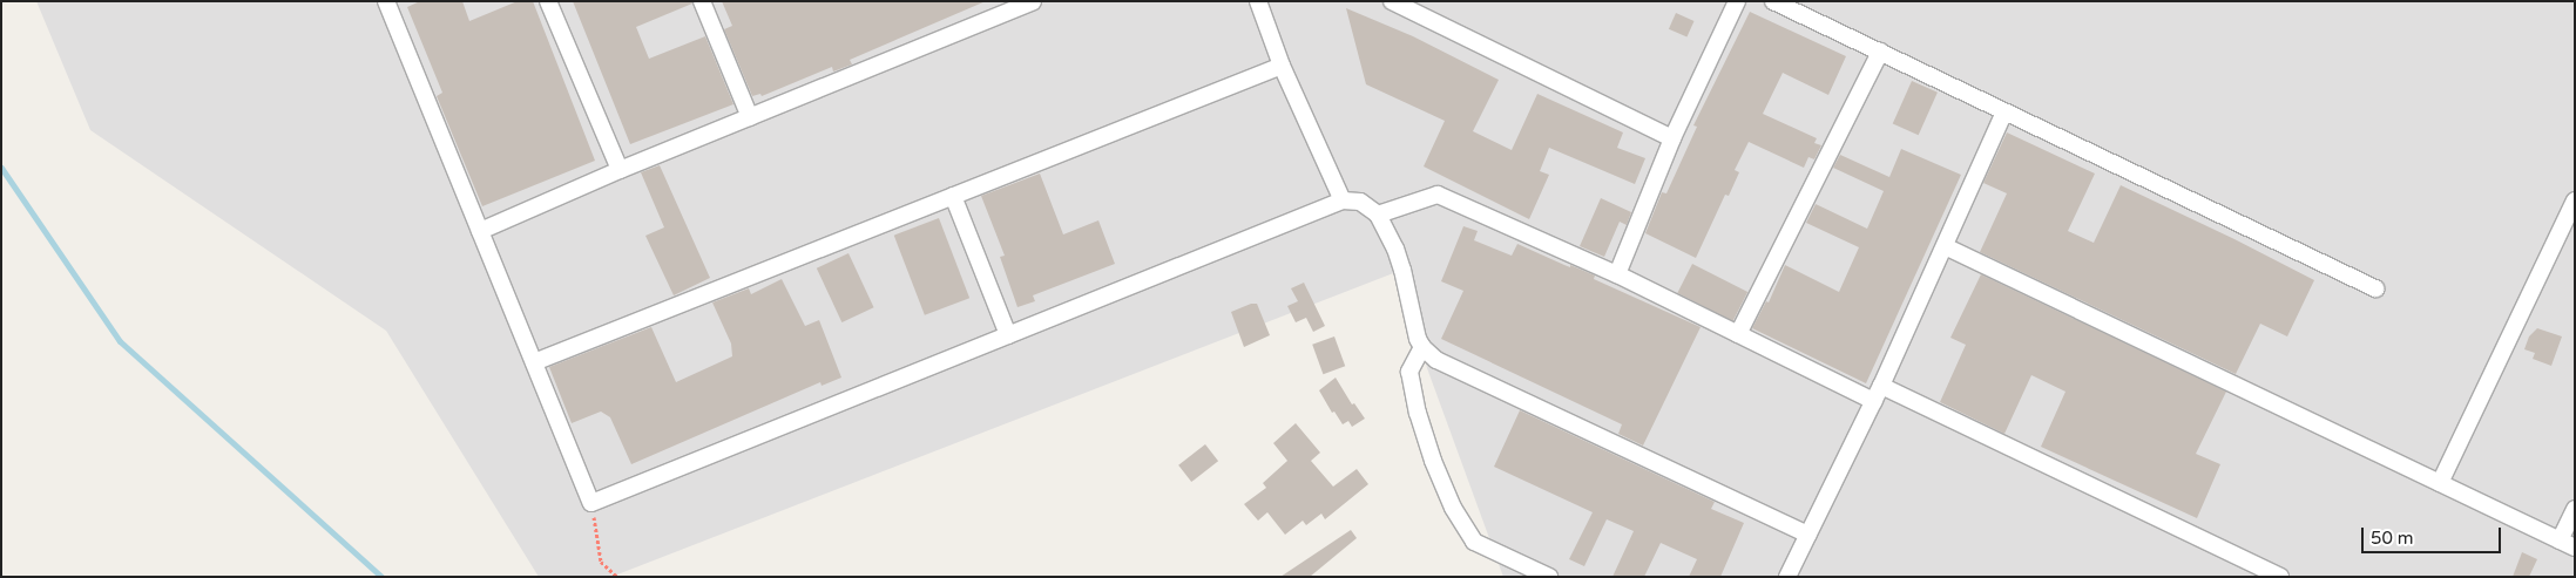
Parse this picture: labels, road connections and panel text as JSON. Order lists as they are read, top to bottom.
{
  "scale_bar": "50 m"
}
